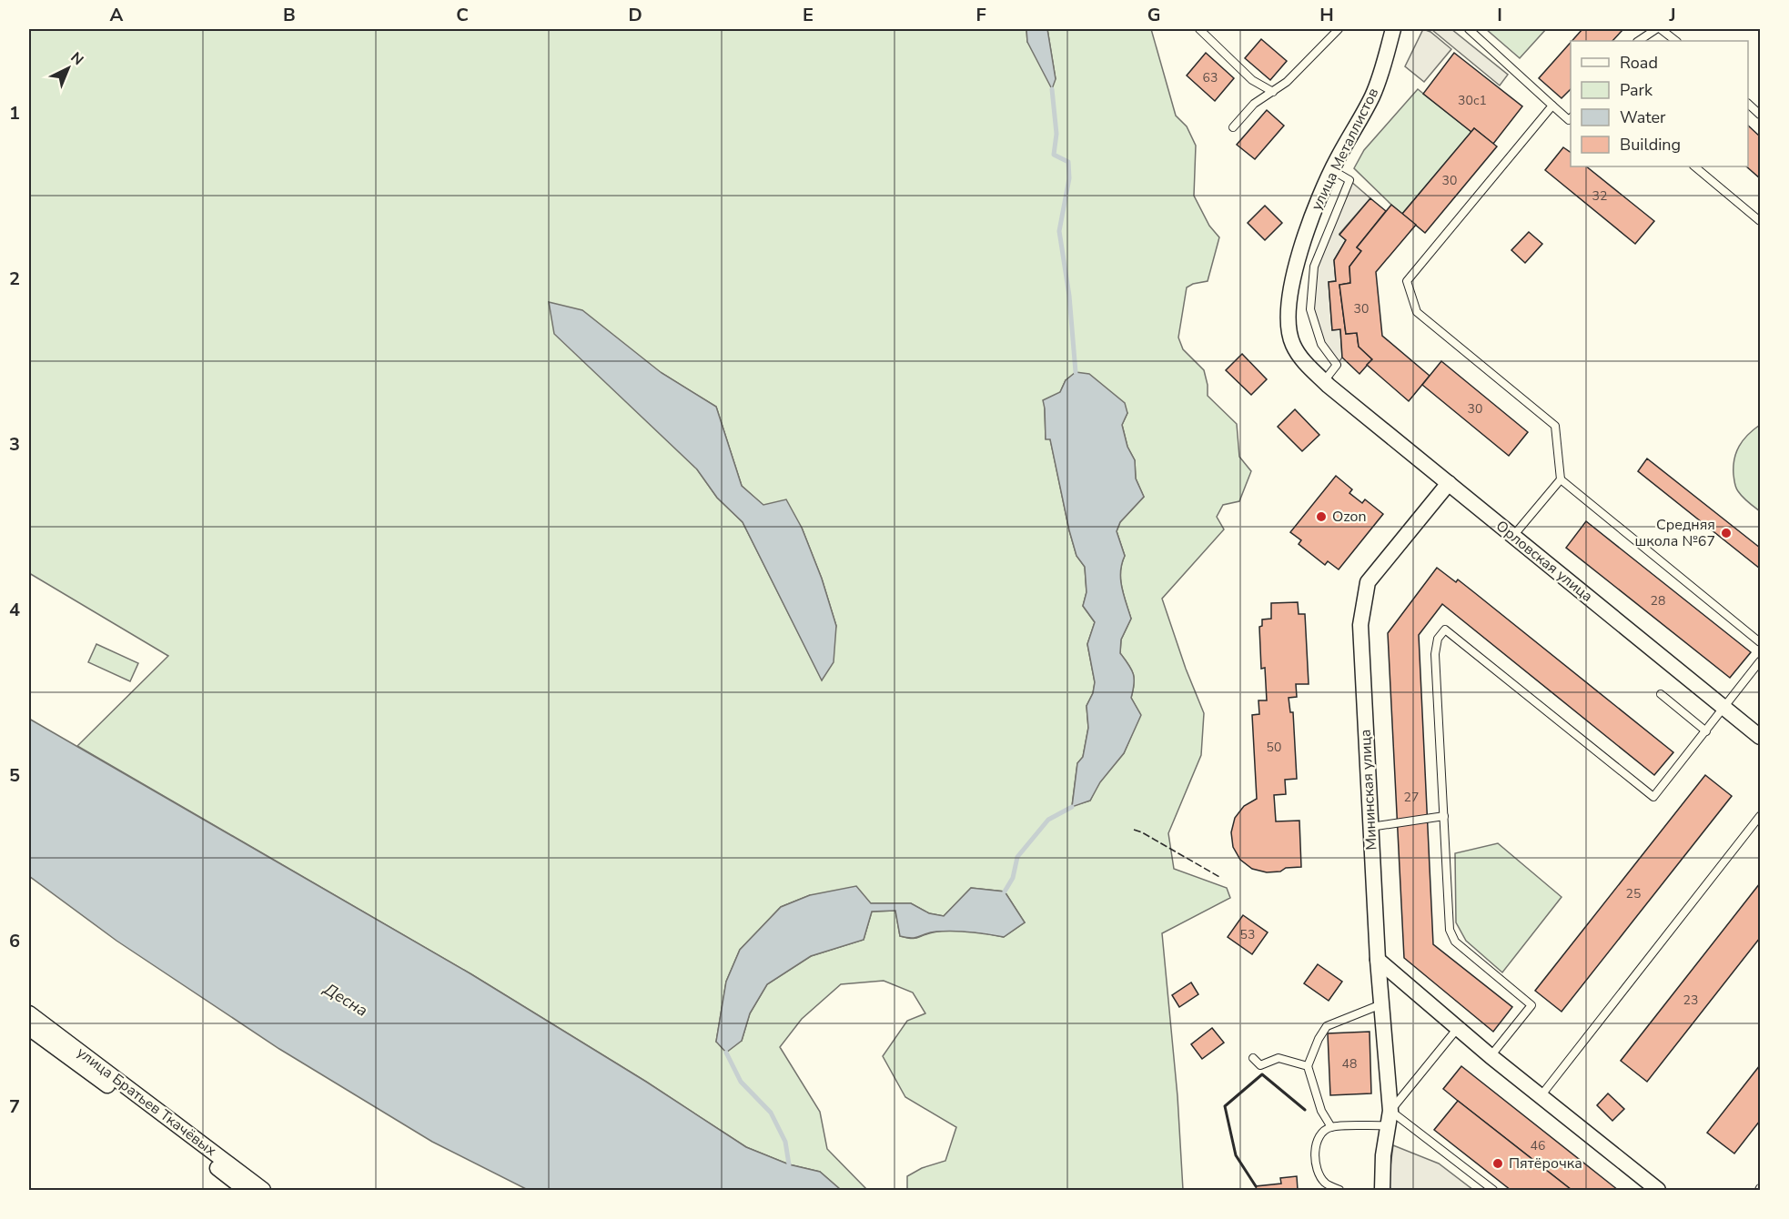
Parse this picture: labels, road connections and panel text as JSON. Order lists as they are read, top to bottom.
{
  "streets": {
    "street": [
      "улица Металлистов",
      "Орловская улица",
      "Мининская улица",
      "улица Братьев Ткачёвых"
    ]
  },
  "crossings": [
    ["улица Металлистов", "Орловская улица"],
    ["Орловская улица", "Мининская улица"]
  ],
  "water": ["Десна"],
  "places": ["Ozon", "Средняя школа №67", "Пятёрочка"],
  "house_numbers": [
    "63",
    "30с1",
    "30",
    "32",
    "30",
    "30",
    "28",
    "50",
    "27",
    "25",
    "53",
    "23",
    "48",
    "46"
  ],
  "legend": [
    "Road",
    "Park",
    "Water",
    "Building"
  ],
  "north": "top right",
  "grid": {
    "columns": [
      "A",
      "B",
      "C",
      "D",
      "E",
      "F",
      "G",
      "H",
      "I",
      "J"
    ],
    "rows": [
      "1",
      "2",
      "3",
      "4",
      "5",
      "6",
      "7"
    ]
  }
}
